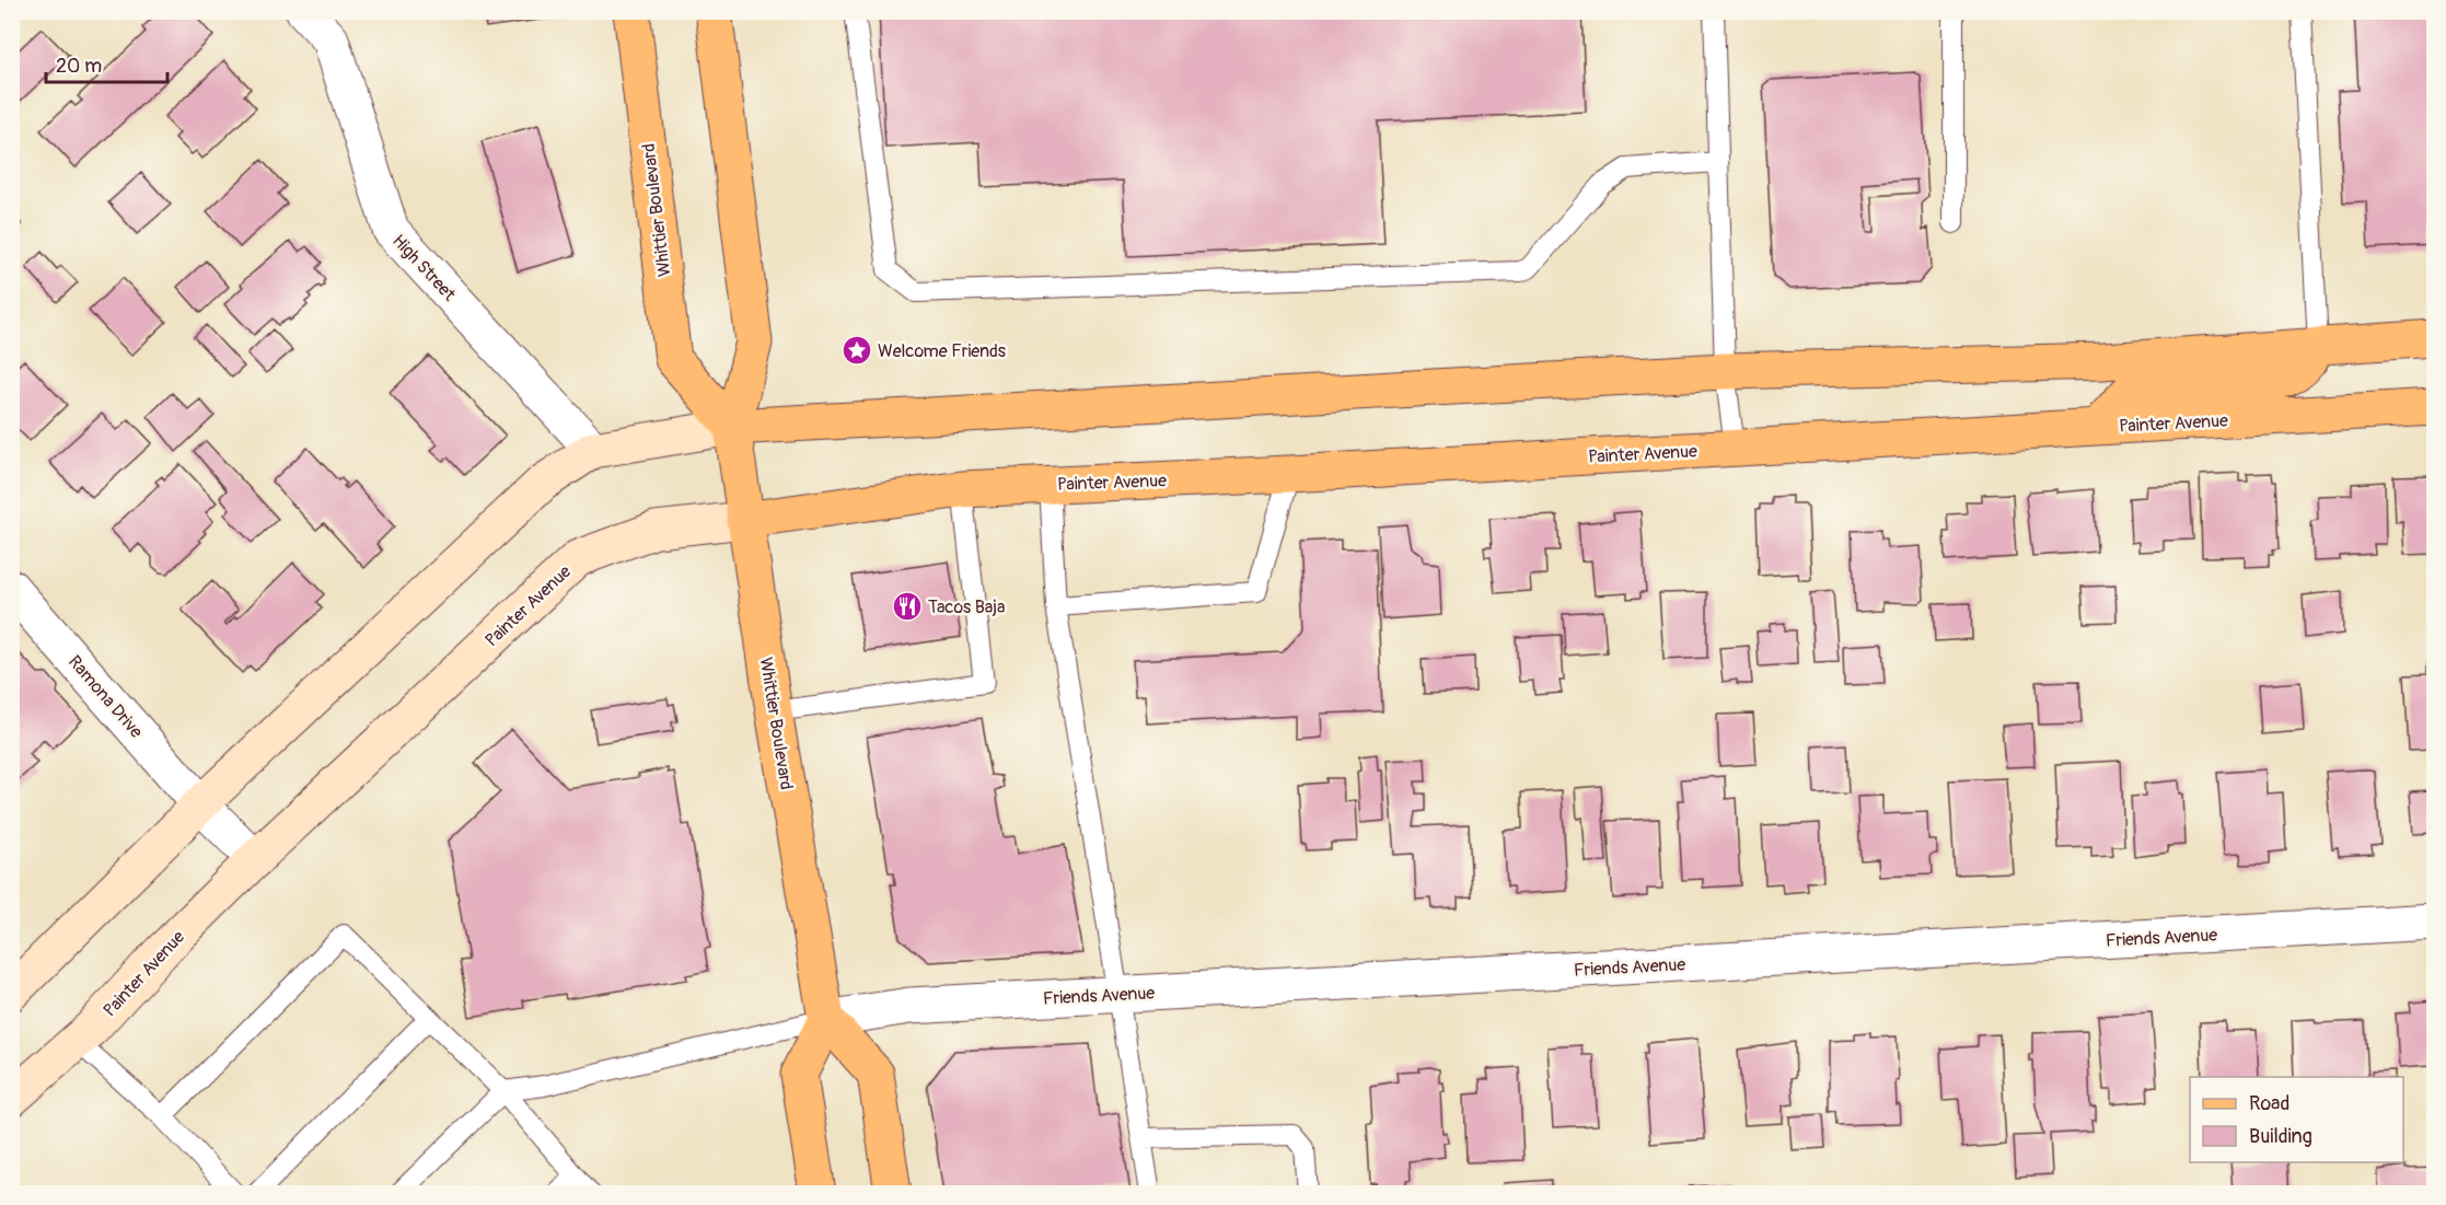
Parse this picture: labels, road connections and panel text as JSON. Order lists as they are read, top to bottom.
{
  "streets": {
    "main road": ["Whittier Boulevard", "Painter Avenue"],
    "street": ["High Street", "Ramona Drive", "Friends Avenue"]
  },
  "crossings": [
    ["Whittier Boulevard", "Painter Avenue"],
    ["Whittier Boulevard", "Friends Avenue"],
    ["Painter Avenue", "Ramona Drive"]
  ],
  "places": {
    "place": ["Welcome Friends"],
    "restaurant": ["Tacos Baja"]
  },
  "legend": ["Road", "Building"],
  "scale_bar": "20 m"
}
